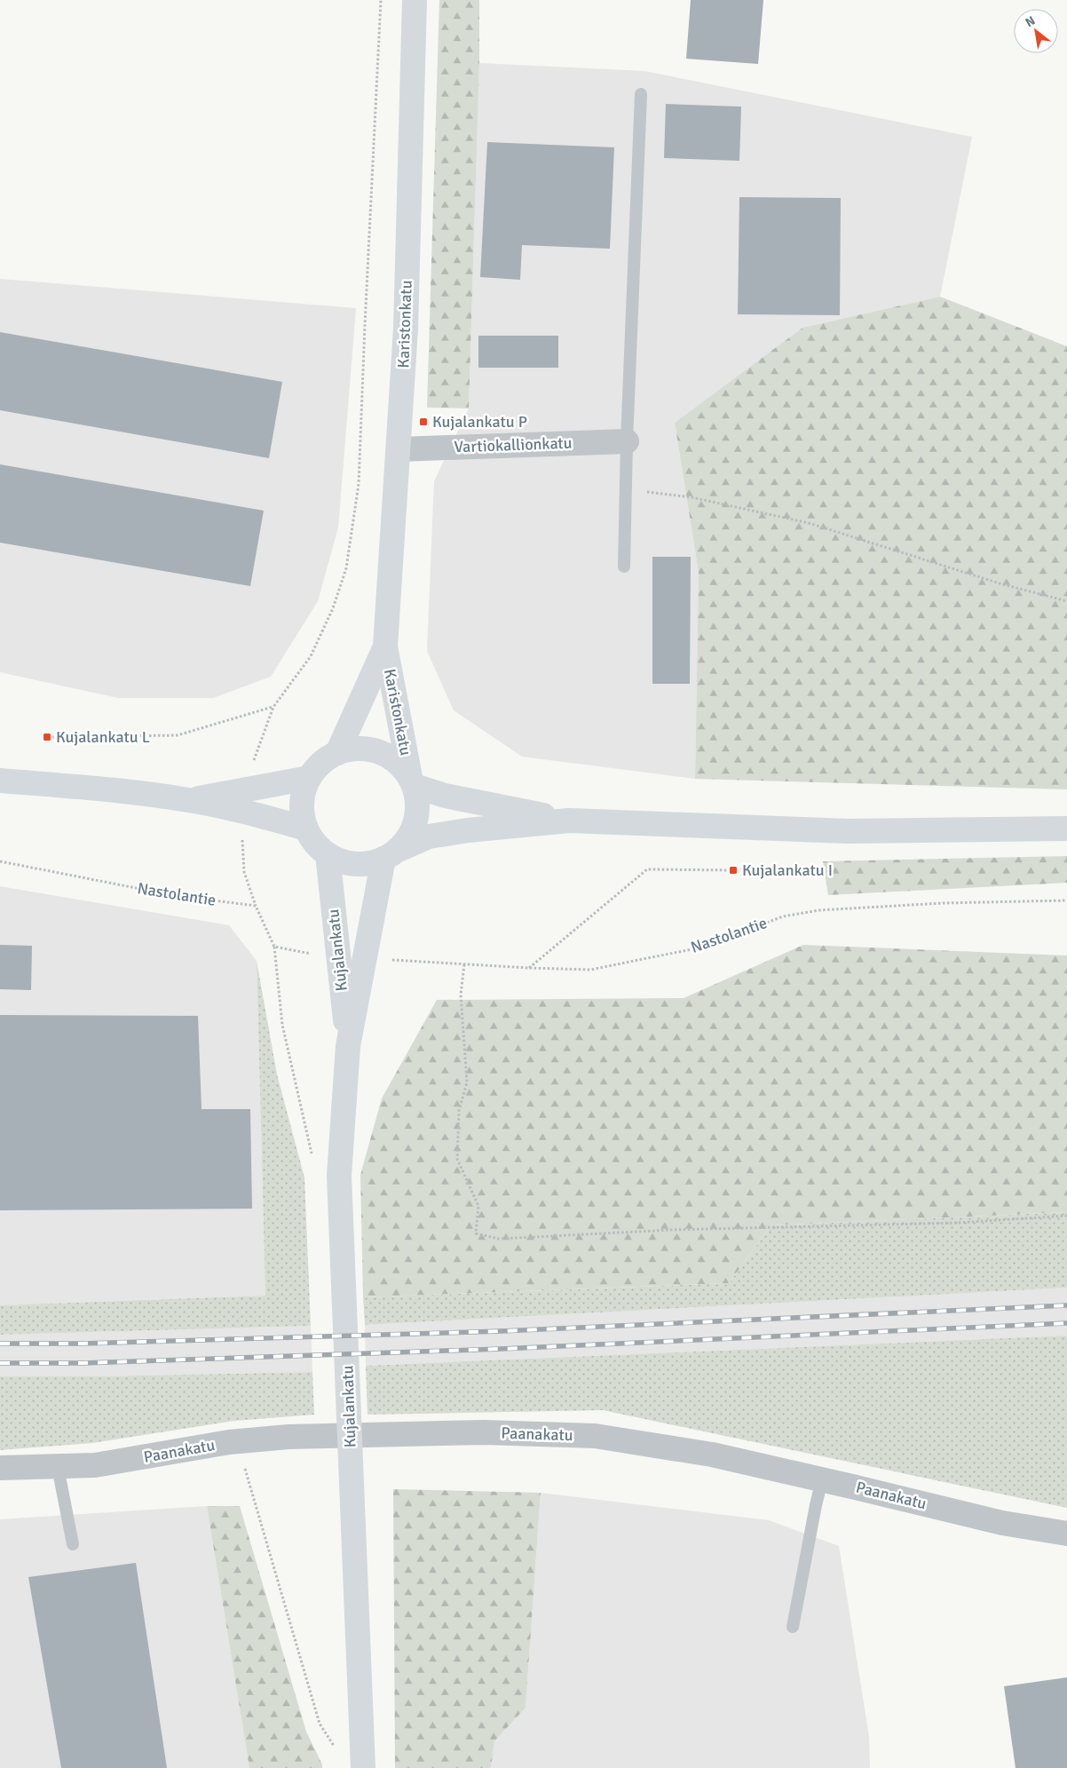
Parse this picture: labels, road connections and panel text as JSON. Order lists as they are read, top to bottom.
{
  "streets": {
    "street": [
      "Karistonkatu",
      "Vartiokallionkatu",
      "Kujalankatu",
      "Paanakatu"
    ],
    "path": ["Nastolantie"]
  },
  "crossings": [
    ["Karistonkatu", "Vartiokallionkatu"],
    ["Karistonkatu", "Kujalankatu"]
  ],
  "places": {
    "transit": ["Kujalankatu P", "Kujalankatu L", "Kujalankatu I"]
  },
  "north": "top left"
}
